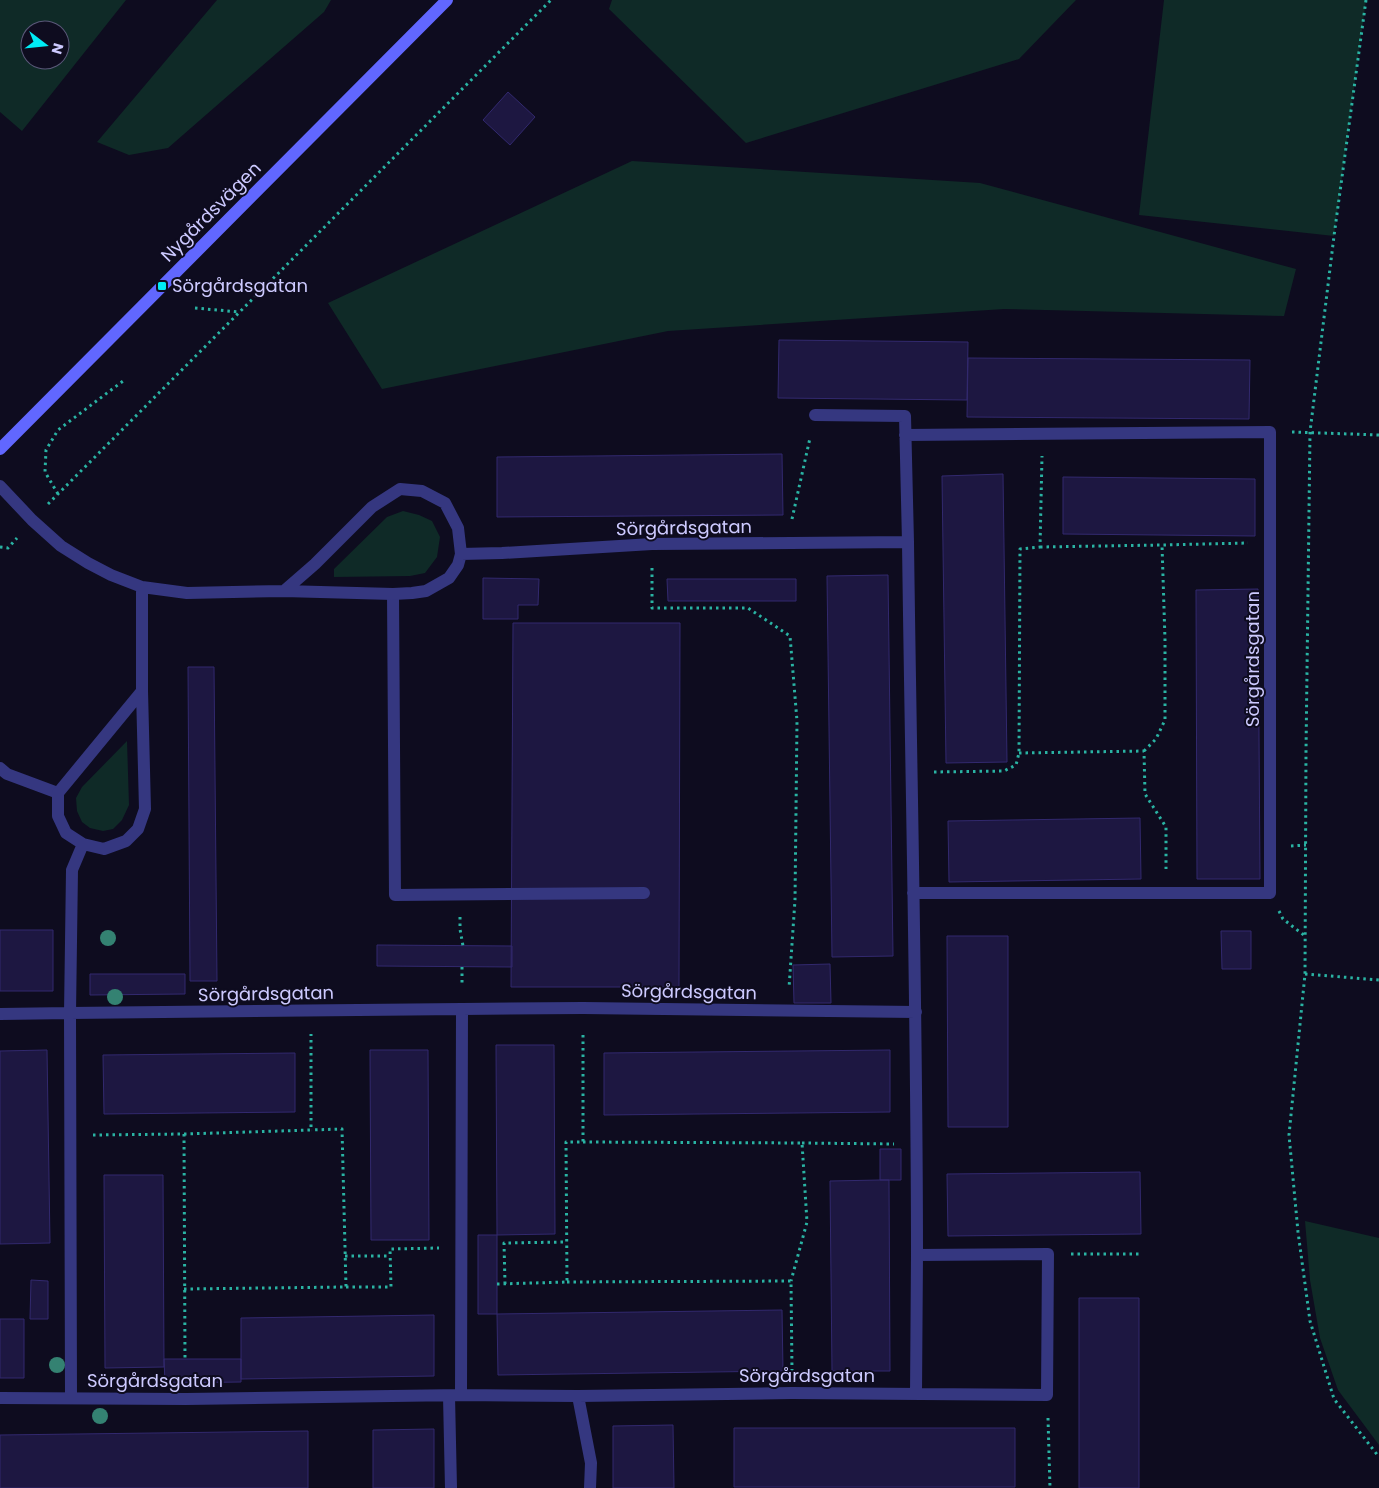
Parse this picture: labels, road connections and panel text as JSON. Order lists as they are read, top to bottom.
{
  "streets": {
    "street": ["Nygårdsvägen", "Sörgårdsgatan"]
  },
  "places": {
    "transit": ["Sörgårdsgatan"]
  },
  "north": "right"
}
